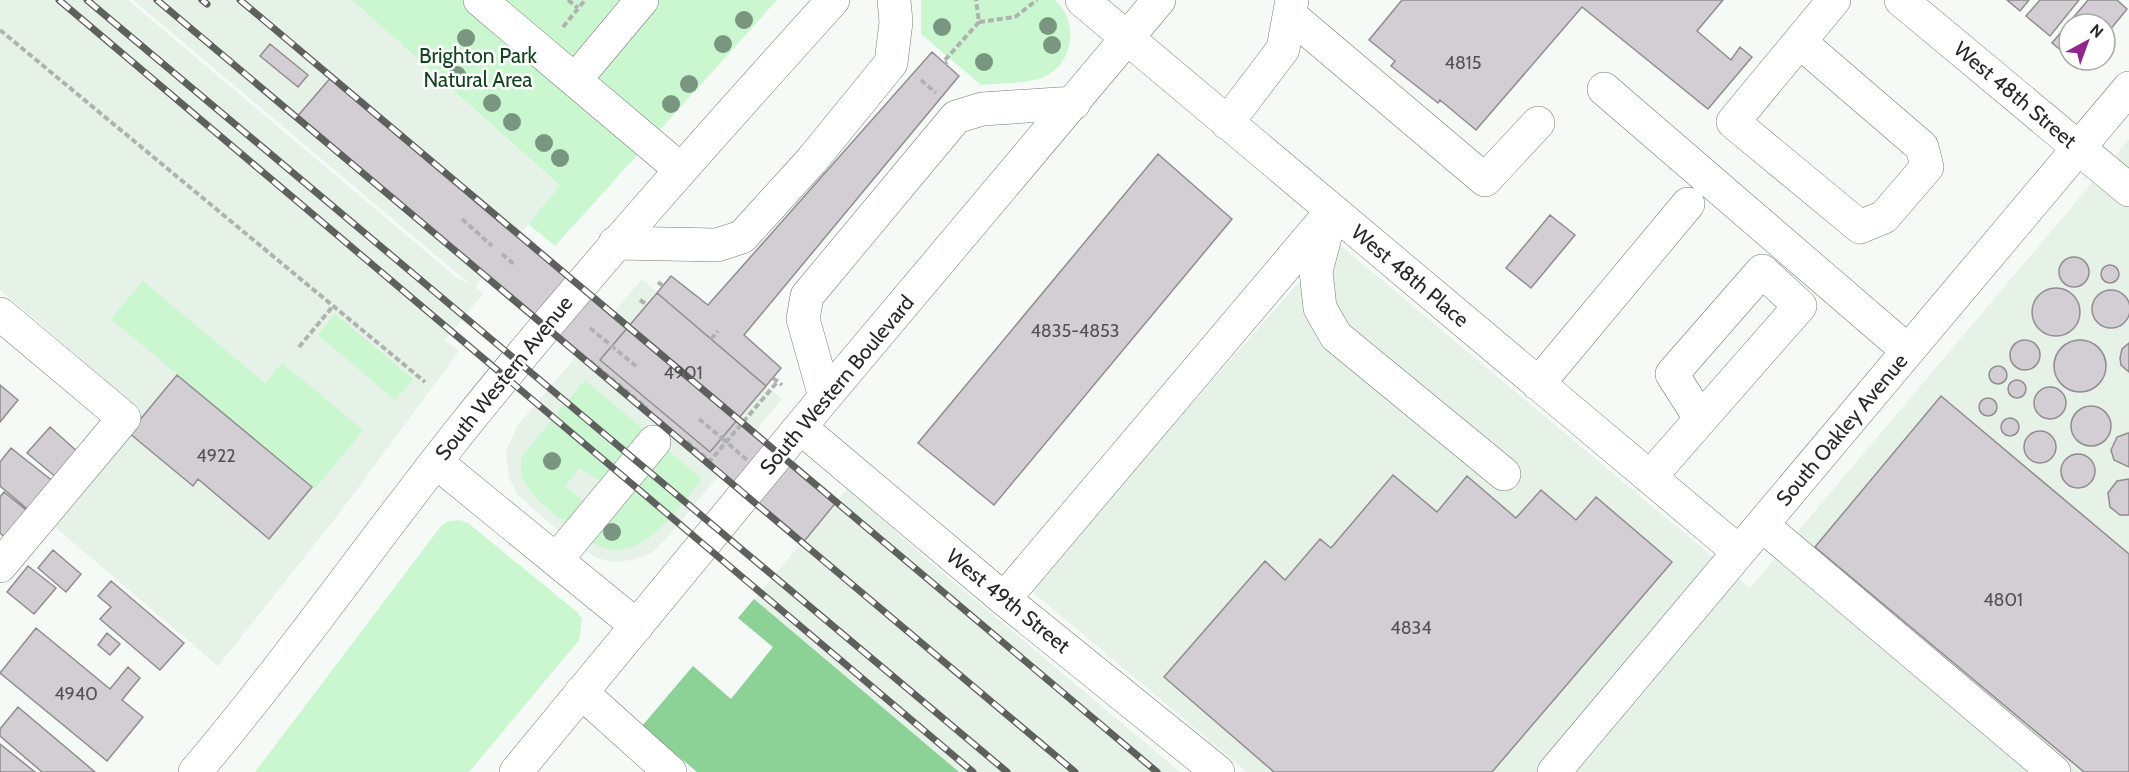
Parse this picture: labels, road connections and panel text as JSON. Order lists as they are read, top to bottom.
{
  "streets": {
    "street": [
      "West 48th Street",
      "West 48th Place",
      "South Western Avenue",
      "South Western Boulevard",
      "South Oakley Avenue",
      "West 49th Street"
    ]
  },
  "crossings": [
    ["West 48th Street", "South Oakley Avenue"],
    ["West 48th Place", "South Western Boulevard"],
    ["West 48th Place", "South Oakley Avenue"],
    ["South Western Boulevard", "West 49th Street"]
  ],
  "parks": ["Brighton Park Natural Area"],
  "house_numbers": [
    "4815",
    "4835-4853",
    "4901",
    "4922",
    "4801",
    "4834",
    "4940"
  ],
  "north": "top right"
}
